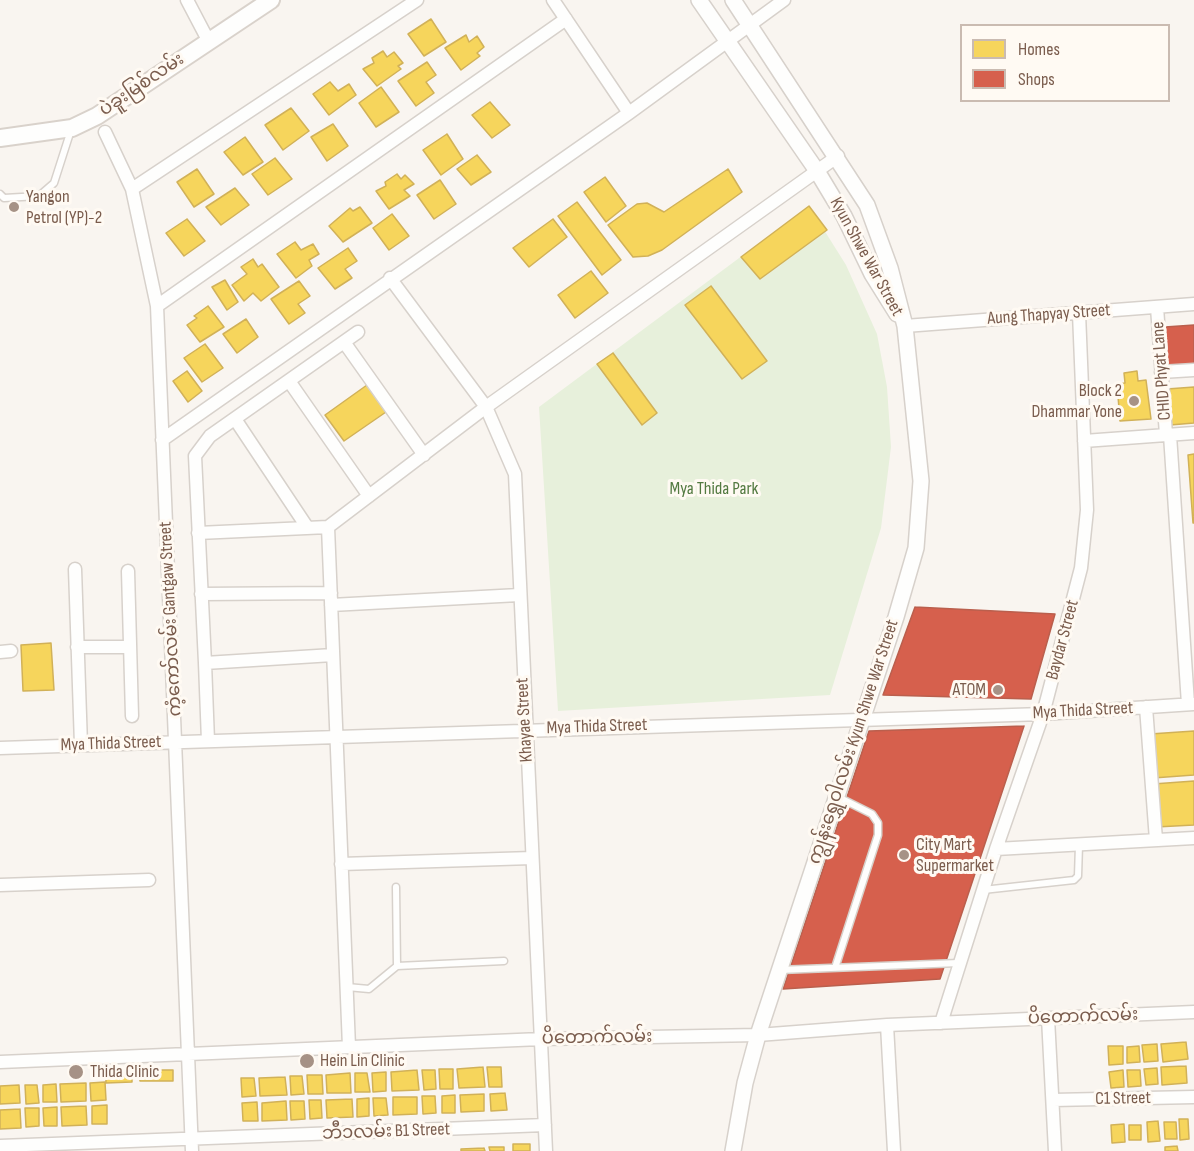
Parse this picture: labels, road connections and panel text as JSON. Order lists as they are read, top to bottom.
{
  "streets": {
    "main road": ["ပဲခူးမြစ်လမ်း"],
    "street": [
      "Kyun Shwe War Street",
      "Aung Thapyay Street",
      "CHID Phyat Lane",
      "ကံ့ကော်လမ်း Gantgaw Street",
      "Baydar Street",
      "Mya Thida Street",
      "Khayae Street",
      "ကျွန်းရွှေဝါလမ်း Kyun Shwe War Street",
      "ပိတောက်လမ်း",
      "C1 Street",
      "ဘီ၁လမ်း B1 Street"
    ]
  },
  "crossings": [
    ["Kyun Shwe War Street", "Aung Thapyay Street"],
    ["Kyun Shwe War Street", "ကျွန်းရွှေဝါလမ်း Kyun Shwe War Street"],
    ["Aung Thapyay Street", "CHID Phyat Lane"],
    ["Aung Thapyay Street", "Baydar Street"],
    ["Aung Thapyay Street", "ကျွန်းရွှေဝါလမ်း Kyun Shwe War Street"],
    ["CHID Phyat Lane", "Mya Thida Street"],
    ["ကံ့ကော်လမ်း Gantgaw Street", "Mya Thida Street"],
    ["ကံ့ကော်လမ်း Gantgaw Street", "ပိတောက်လမ်း"],
    ["ကံ့ကော်လမ်း Gantgaw Street", "ဘီ၁လမ်း B1 Street"],
    ["Baydar Street", "Mya Thida Street"],
    ["Baydar Street", "ပိတောက်လမ်း"],
    ["Mya Thida Street", "Khayae Street"],
    ["Mya Thida Street", "ကျွန်းရွှေဝါလမ်း Kyun Shwe War Street"],
    ["Khayae Street", "ပိတောက်လမ်း"],
    ["Khayae Street", "ဘီ၁လမ်း B1 Street"],
    ["ကျွန်းရွှေဝါလမ်း Kyun Shwe War Street", "ပိတောက်လမ်း"]
  ],
  "parks": ["Mya Thida Park"],
  "places": [
    "Yangon Petrol (YP)-2",
    "Block 2 Dhammar Yone",
    "ATOM",
    "City Mart Supermarket",
    "Hein Lin Clinic",
    "Thida Clinic"
  ],
  "legend": ["Homes", "Shops"]
}
